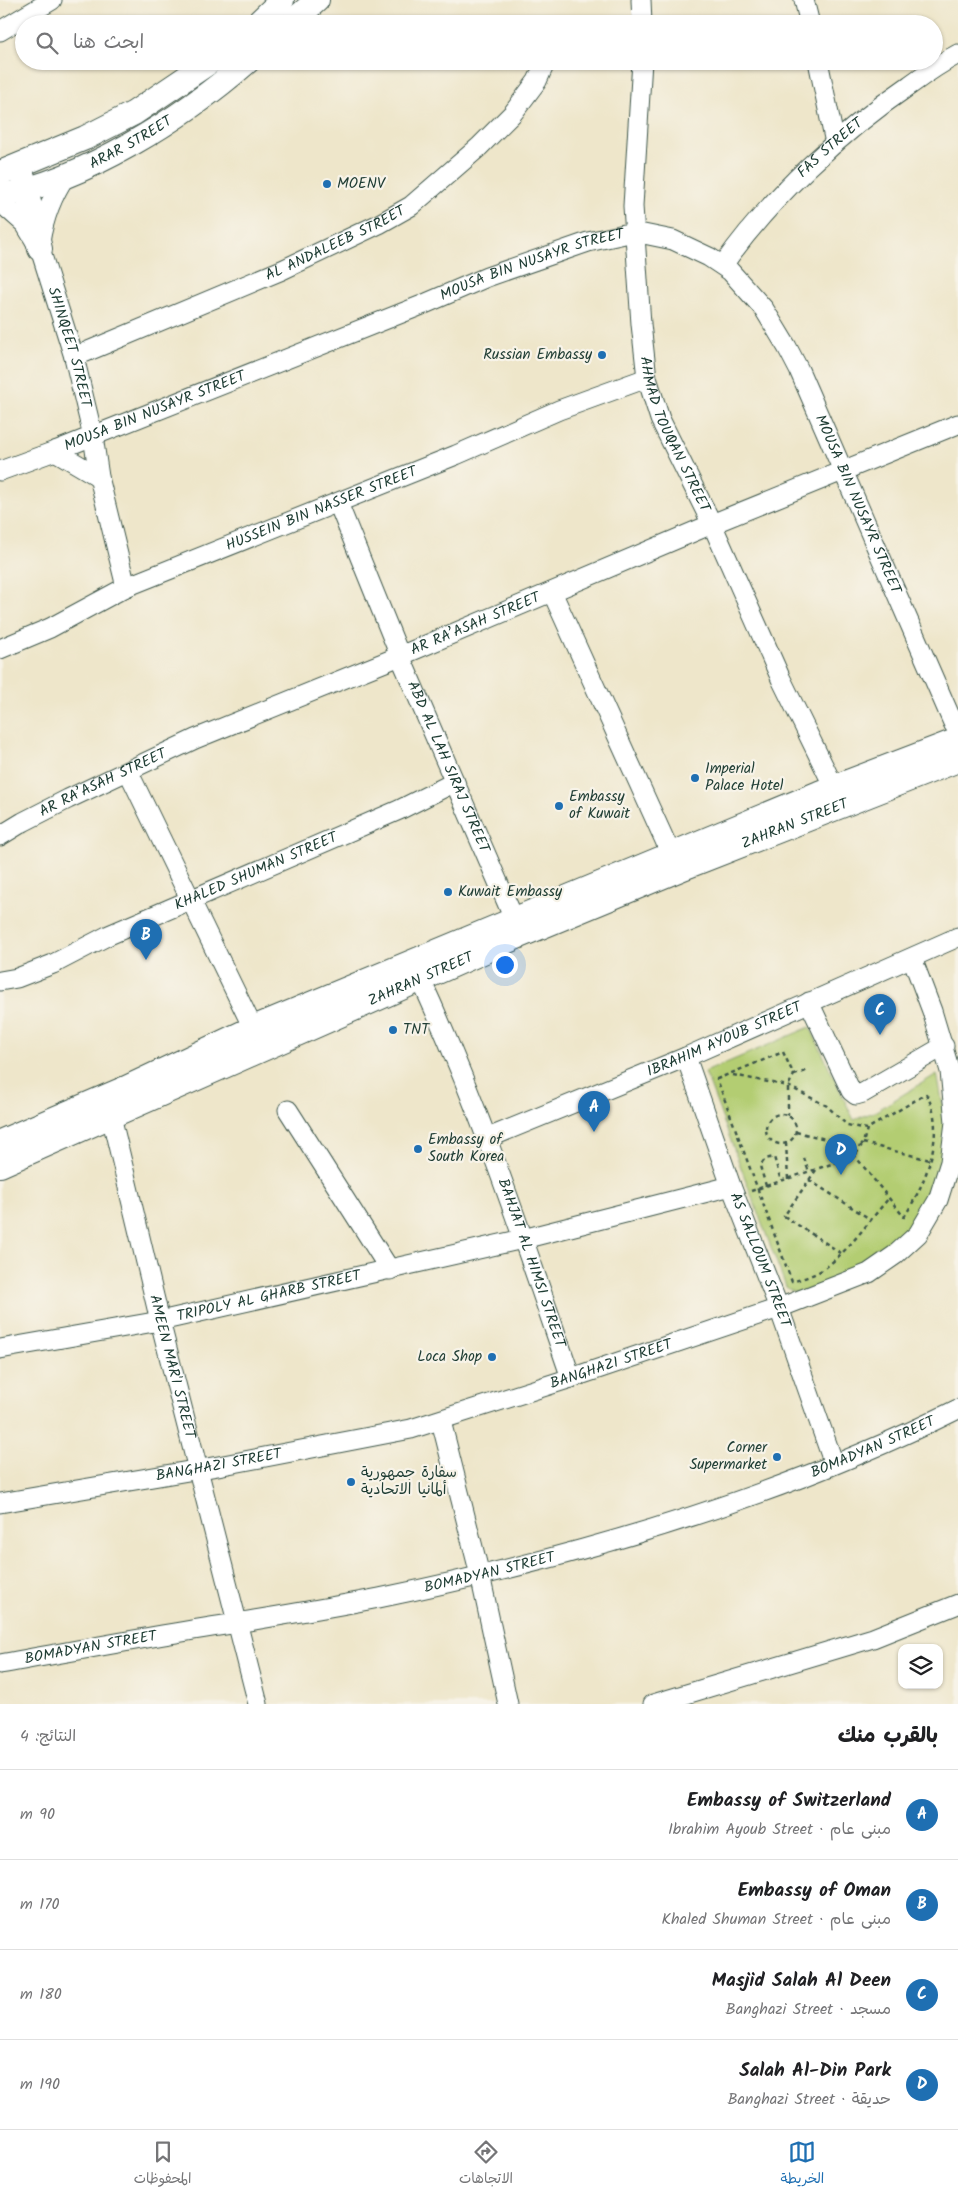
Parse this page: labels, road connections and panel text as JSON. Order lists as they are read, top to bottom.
{
  "streets": {
    "main road": ["ARAR STREET", "ZAHRAN STREET"],
    "street": [
      "FAS STREET",
      "AL ANDALEEB STREET",
      "MOUSA BIN NUSAYR STREET",
      "SHINQEET STREET",
      "AHMAD TOUQAN STREET",
      "HUSSEIN BIN NASSER STREET",
      "AR RA’ASAH STREET",
      "ABD AL LAH SIRAJ STREET",
      "KHALED SHUMAN STREET",
      "IBRAHIM AYOUB STREET",
      "AS SALLOUM STREET",
      "BAHJAT AL HIMSI STREET",
      "TRIPOLY AL GHARB STREET",
      "BANGHAZI STREET",
      "AMEEN MAR'I STREET",
      "BOMADYAN STREET"
    ]
  },
  "crossings": [
    ["ARAR STREET", "SHINQEET STREET"],
    ["FAS STREET", "MOUSA BIN NUSAYR STREET"],
    ["AL ANDALEEB STREET", "SHINQEET STREET"],
    ["MOUSA BIN NUSAYR STREET", "SHINQEET STREET"],
    ["MOUSA BIN NUSAYR STREET", "AHMAD TOUQAN STREET"],
    ["MOUSA BIN NUSAYR STREET", "AR RA’ASAH STREET"],
    ["MOUSA BIN NUSAYR STREET", "ZAHRAN STREET"],
    ["SHINQEET STREET", "HUSSEIN BIN NASSER STREET"],
    ["AHMAD TOUQAN STREET", "HUSSEIN BIN NASSER STREET"],
    ["AHMAD TOUQAN STREET", "AR RA’ASAH STREET"],
    ["AHMAD TOUQAN STREET", "ZAHRAN STREET"],
    ["HUSSEIN BIN NASSER STREET", "ABD AL LAH SIRAJ STREET"],
    ["AR RA’ASAH STREET", "ABD AL LAH SIRAJ STREET"],
    ["ABD AL LAH SIRAJ STREET", "ZAHRAN STREET"],
    ["ABD AL LAH SIRAJ STREET", "KHALED SHUMAN STREET"],
    ["ZAHRAN STREET", "BAHJAT AL HIMSI STREET"],
    ["ZAHRAN STREET", "AMEEN MAR'I STREET"],
    ["IBRAHIM AYOUB STREET", "AS SALLOUM STREET"],
    ["IBRAHIM AYOUB STREET", "BAHJAT AL HIMSI STREET"],
    ["IBRAHIM AYOUB STREET", "BANGHAZI STREET"],
    ["AS SALLOUM STREET", "TRIPOLY AL GHARB STREET"],
    ["AS SALLOUM STREET", "BANGHAZI STREET"],
    ["AS SALLOUM STREET", "BOMADYAN STREET"],
    ["BAHJAT AL HIMSI STREET", "TRIPOLY AL GHARB STREET"],
    ["BAHJAT AL HIMSI STREET", "BANGHAZI STREET"],
    ["TRIPOLY AL GHARB STREET", "AMEEN MAR'I STREET"],
    ["BANGHAZI STREET", "AMEEN MAR'I STREET"],
    ["AMEEN MAR'I STREET", "BOMADYAN STREET"]
  ],
  "places": [
    "MOENV",
    "Russian Embassy",
    "Imperial Palace Hotel",
    "Embassy of Kuwait",
    "Kuwait Embassy",
    "TNT",
    "Embassy of South Korea",
    "Loca Shop",
    "Corner Supermarket",
    "سفارة جمهورية ألمانيا الاتحادية"
  ],
  "page": {
    "search": "ابحث هنا",
    "pins": [
      "B",
      "C",
      "A",
      "D"
    ],
    "heading": ["بالقرب منك", "النتائج: 4"],
    "list": [
      {
        "mark": "A",
        "name": "Embassy of Switzerland",
        "note": "مبنى عام · Ibrahim Ayoub Street",
        "value": "90 m"
      },
      {
        "mark": "B",
        "name": "Embassy of Oman",
        "note": "مبنى عام · Khaled Shuman Street",
        "value": "170 m"
      },
      {
        "mark": "C",
        "name": "Masjid Salah Al Deen",
        "note": "مسجد · Banghazi Street",
        "value": "180 m"
      },
      {
        "mark": "D",
        "name": "Salah Al-Din Park",
        "note": "حديقة · Banghazi Street",
        "value": "190 m"
      }
    ],
    "nav": ["الخريطة", "الاتجاهات", "المحفوظات"]
  }
}
